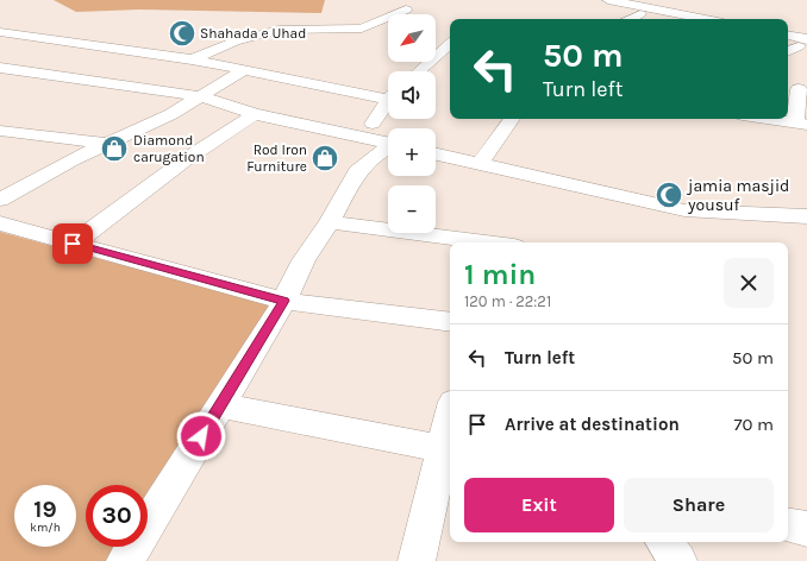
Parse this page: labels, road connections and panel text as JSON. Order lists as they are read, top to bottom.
{
  "places": {
    "mosque": ["Shahada e Uhad", "jamia masjid yousuf"],
    "shop": ["Diamond carugation", "Rod Iron Furniture"]
  },
  "north": "bottom left",
  "page": {
    "map_buttons": ["+", "−"],
    "turn": ["50 m", "Turn left"],
    "heading": ["1 min", "120 m · 22:21"],
    "list": [
      {
        "name": "Turn left",
        "value": "50 m"
      },
      {
        "name": "Arrive at destination",
        "value": "70 m"
      }
    ],
    "buttons": ["Exit", "Share"],
    "speed": "19 km/h",
    "limit": "30"
  }
}
